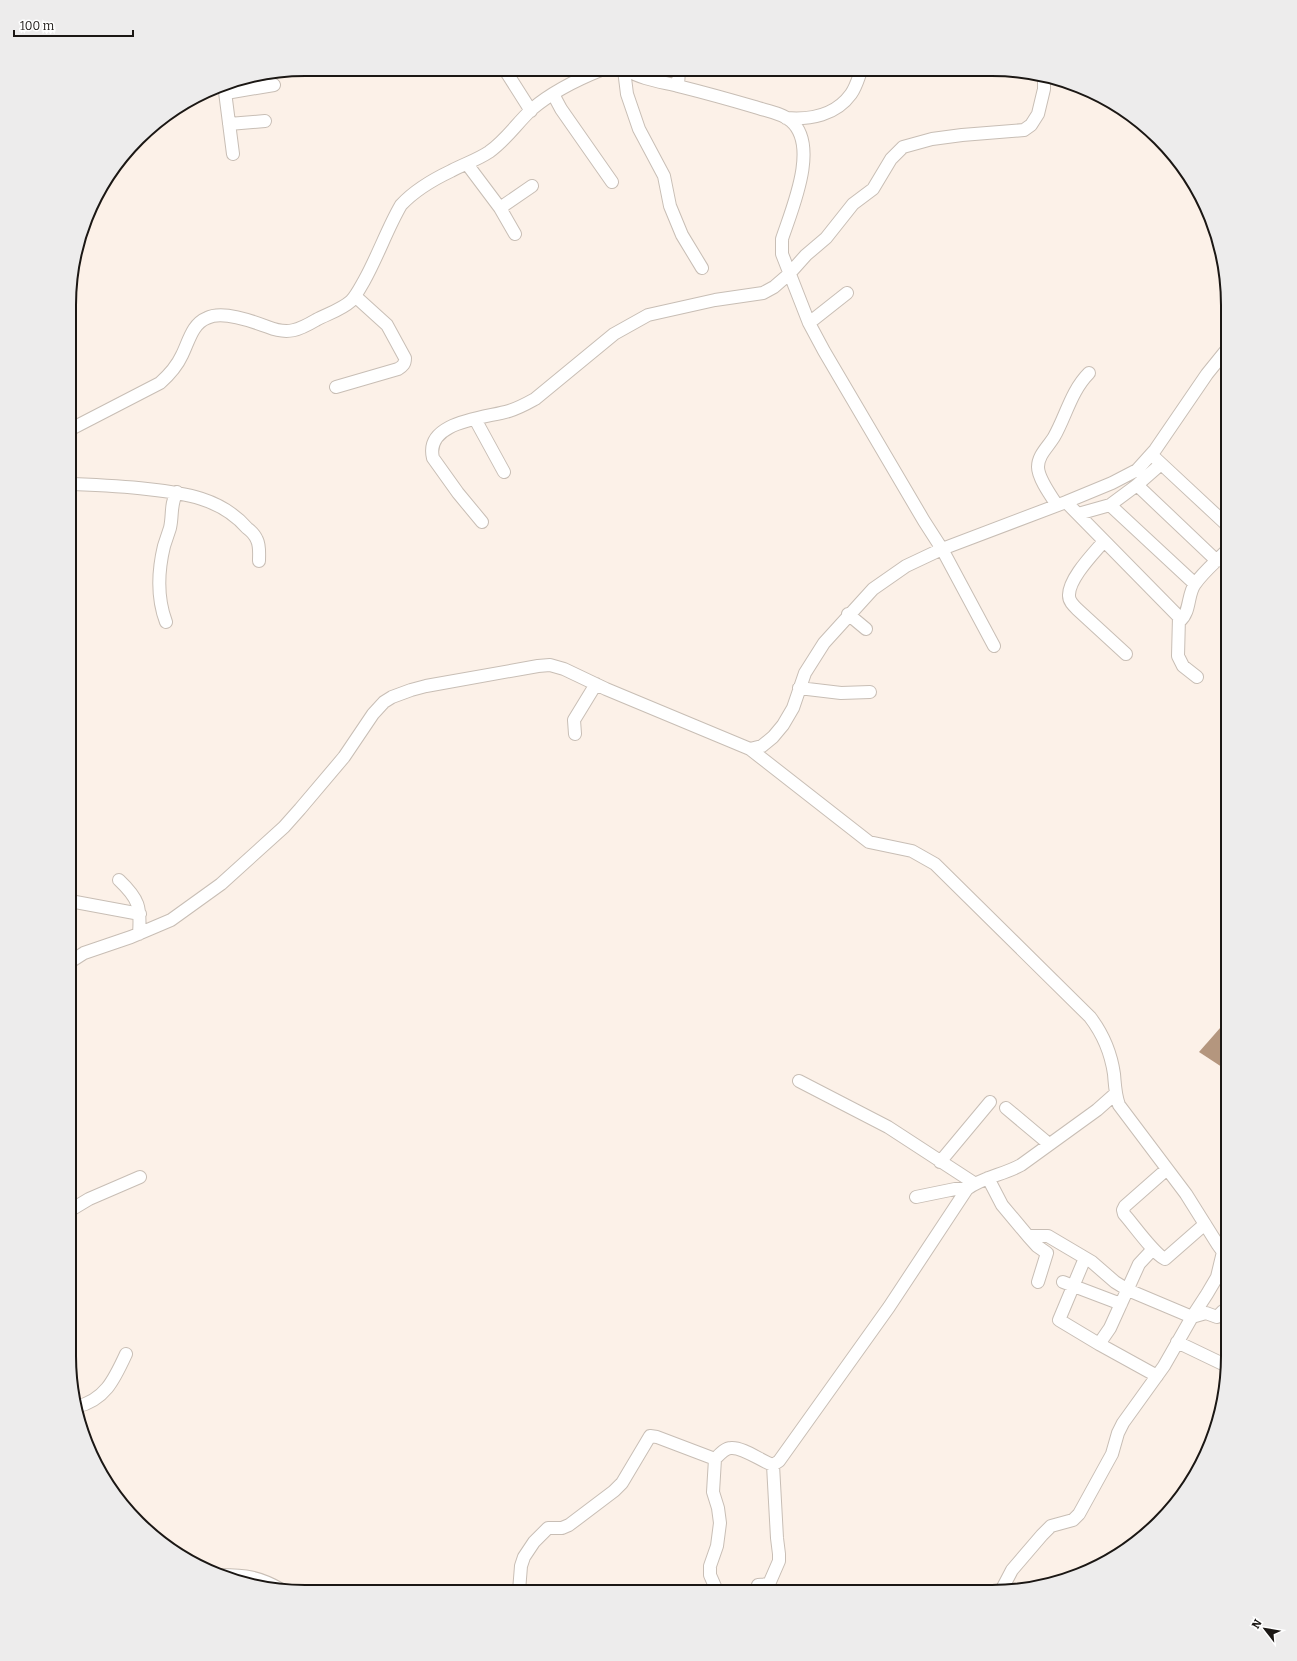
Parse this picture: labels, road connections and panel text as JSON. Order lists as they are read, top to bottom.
{
  "scale_bar": "100 m",
  "north": "top left"
}
